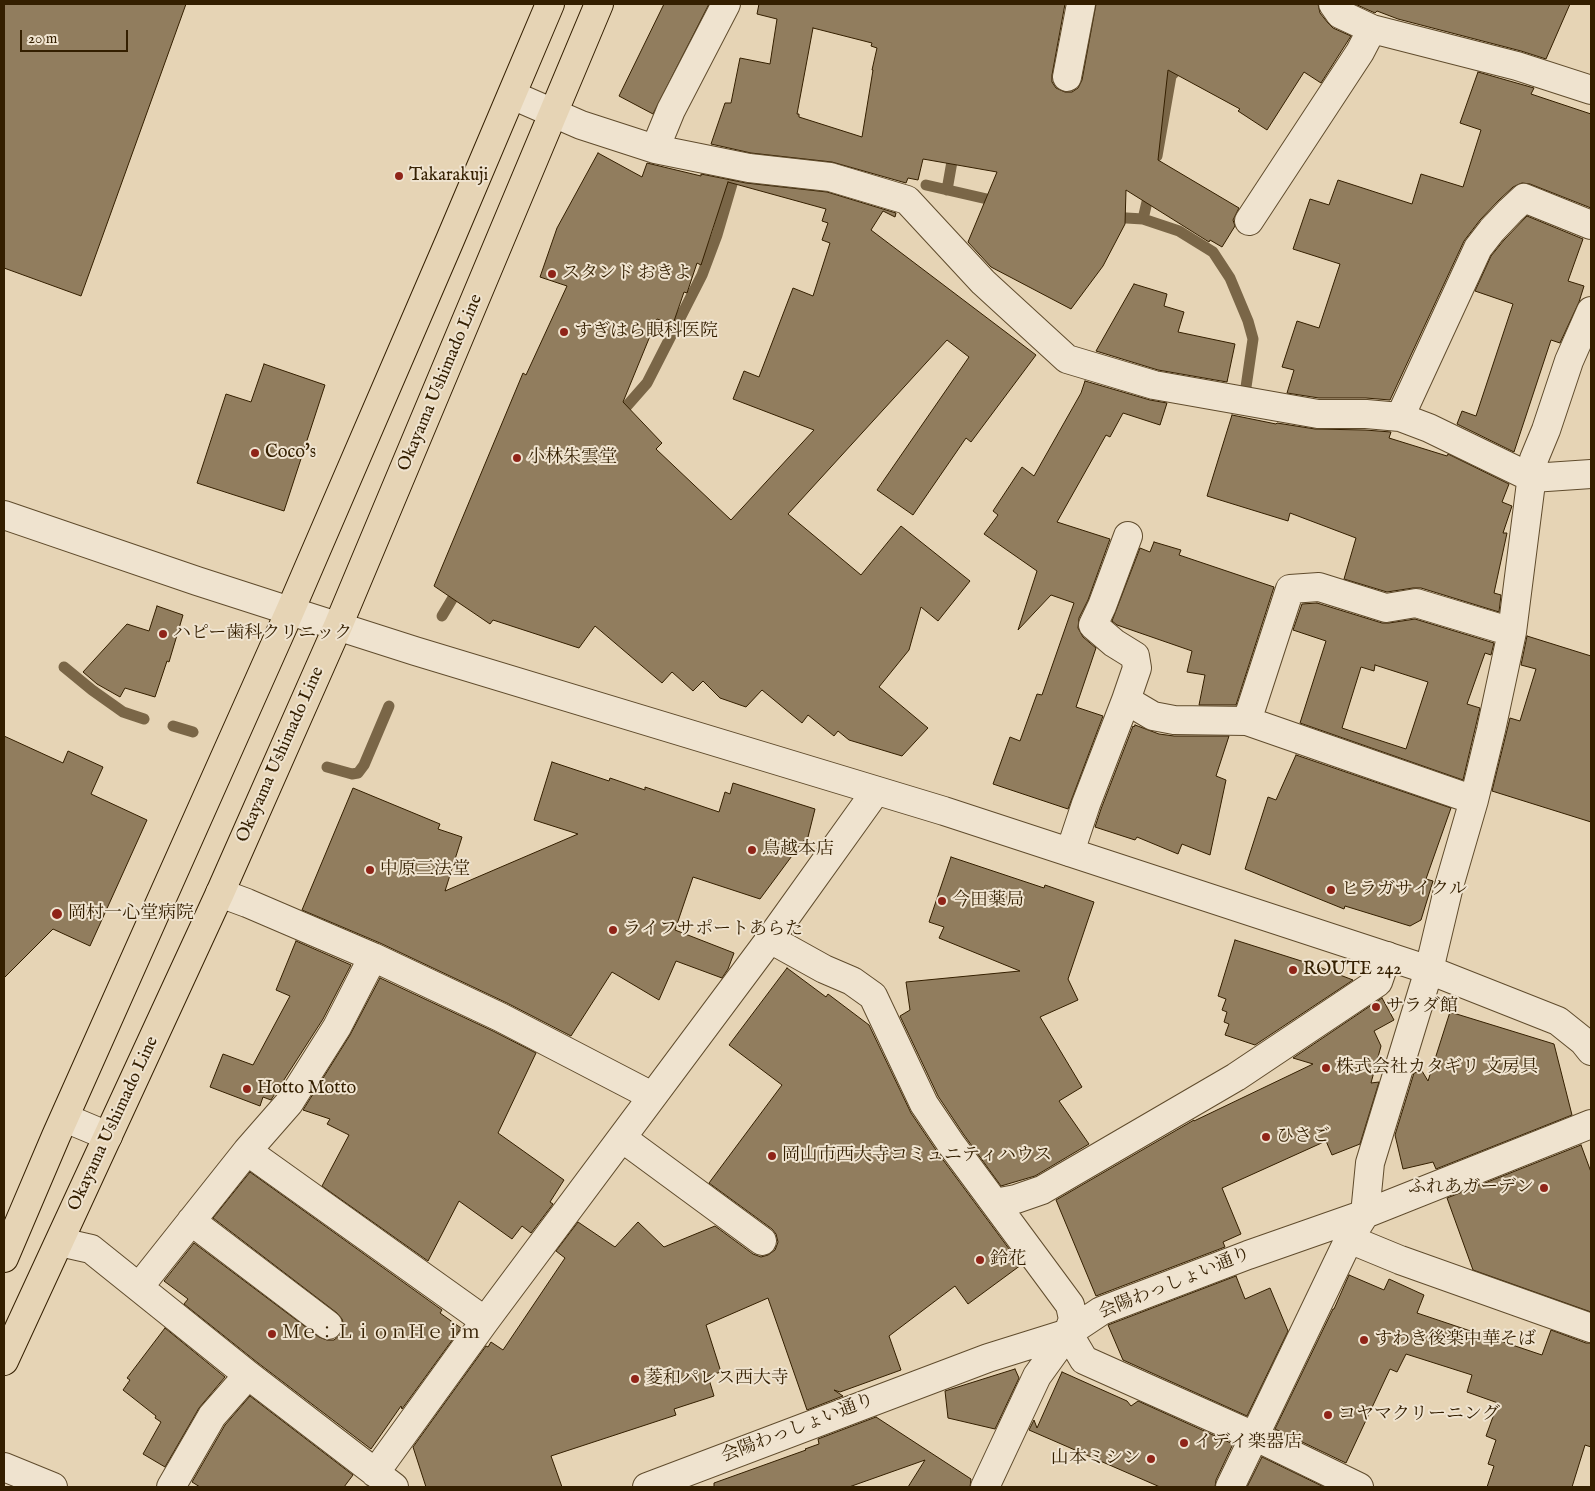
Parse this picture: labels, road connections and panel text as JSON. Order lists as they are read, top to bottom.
{
  "streets": {
    "main road": ["Okayama Ushimado Line"],
    "street": ["会陽わっしょい通り"]
  },
  "places": [
    "Takarakuji",
    "スタンド おきよ",
    "すぎはら眼科医院",
    "Coco's",
    "小林朱雲堂",
    "ハピー歯科クリニック",
    "鳥越本店",
    "中原三法堂",
    "ヒラガサイクル",
    "今田薬局",
    "岡村一心堂病院",
    "ライフサポートあらた",
    "ROUTE 242",
    "サラダ館",
    "株式会社カタギリ 文房具",
    "Hotto Motto",
    "ひさご",
    "岡山市西大寺コミュニティハウス",
    "ふれあガーデン",
    "鈴花",
    "Ｍｅ：ＬｉｏｎＨｅｉｍ",
    "すわき後楽中華そば",
    "菱和パレス西大寺",
    "コヤマクリーニング",
    "イデイ楽器店",
    "山本ミシン"
  ],
  "scale_bar": "20 m"
}
